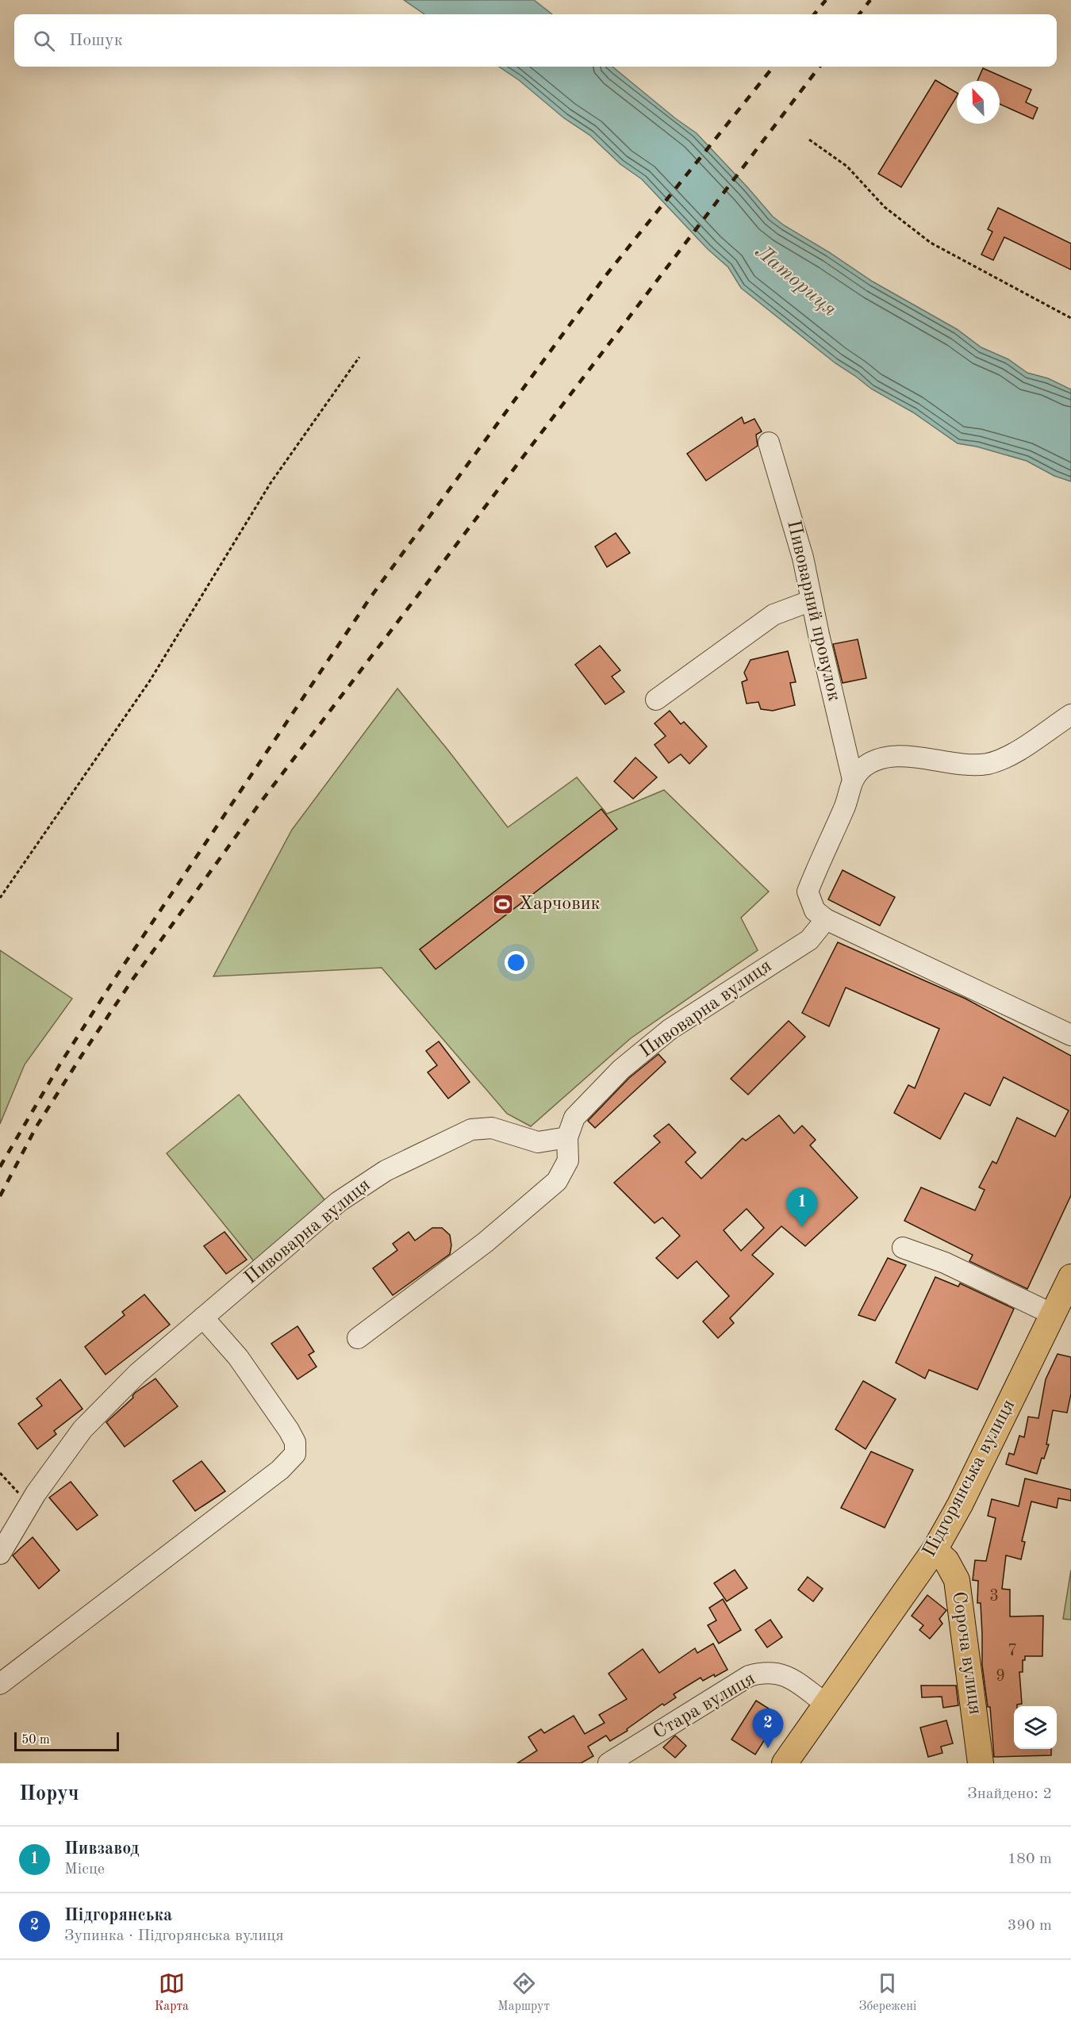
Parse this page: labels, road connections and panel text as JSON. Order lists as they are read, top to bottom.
{
  "streets": {
    "main road": ["Підгорянська вулиця", "Сороча вулиця"],
    "street": ["Пивоварний провулок", "Пивоварна вулиця", "Стара вулиця"]
  },
  "crossings": [
    ["Пивоварний провулок", "Пивоварна вулиця"],
    ["Підгорянська вулиця", "Сороча вулиця"],
    ["Підгорянська вулиця", "Стара вулиця"]
  ],
  "water": ["Латориця"],
  "places": {
    "sports": ["Харчовик"]
  },
  "house_numbers": ["3", "7", "9"],
  "scale_bar": "50 m",
  "north": "top left",
  "page": {
    "search": "Пошук",
    "pins": ["1", "2"],
    "scale": "50 m",
    "heading": ["Поруч", "Знайдено: 2"],
    "list": [
      {
        "mark": "1",
        "name": "Пивзавод",
        "note": "Місце",
        "value": "180 m"
      },
      {
        "mark": "2",
        "name": "Підгорянська",
        "note": "Зупинка · Підгорянська вулиця",
        "value": "390 m"
      }
    ],
    "nav": ["Карта", "Маршрут", "Збережені"]
  }
}
